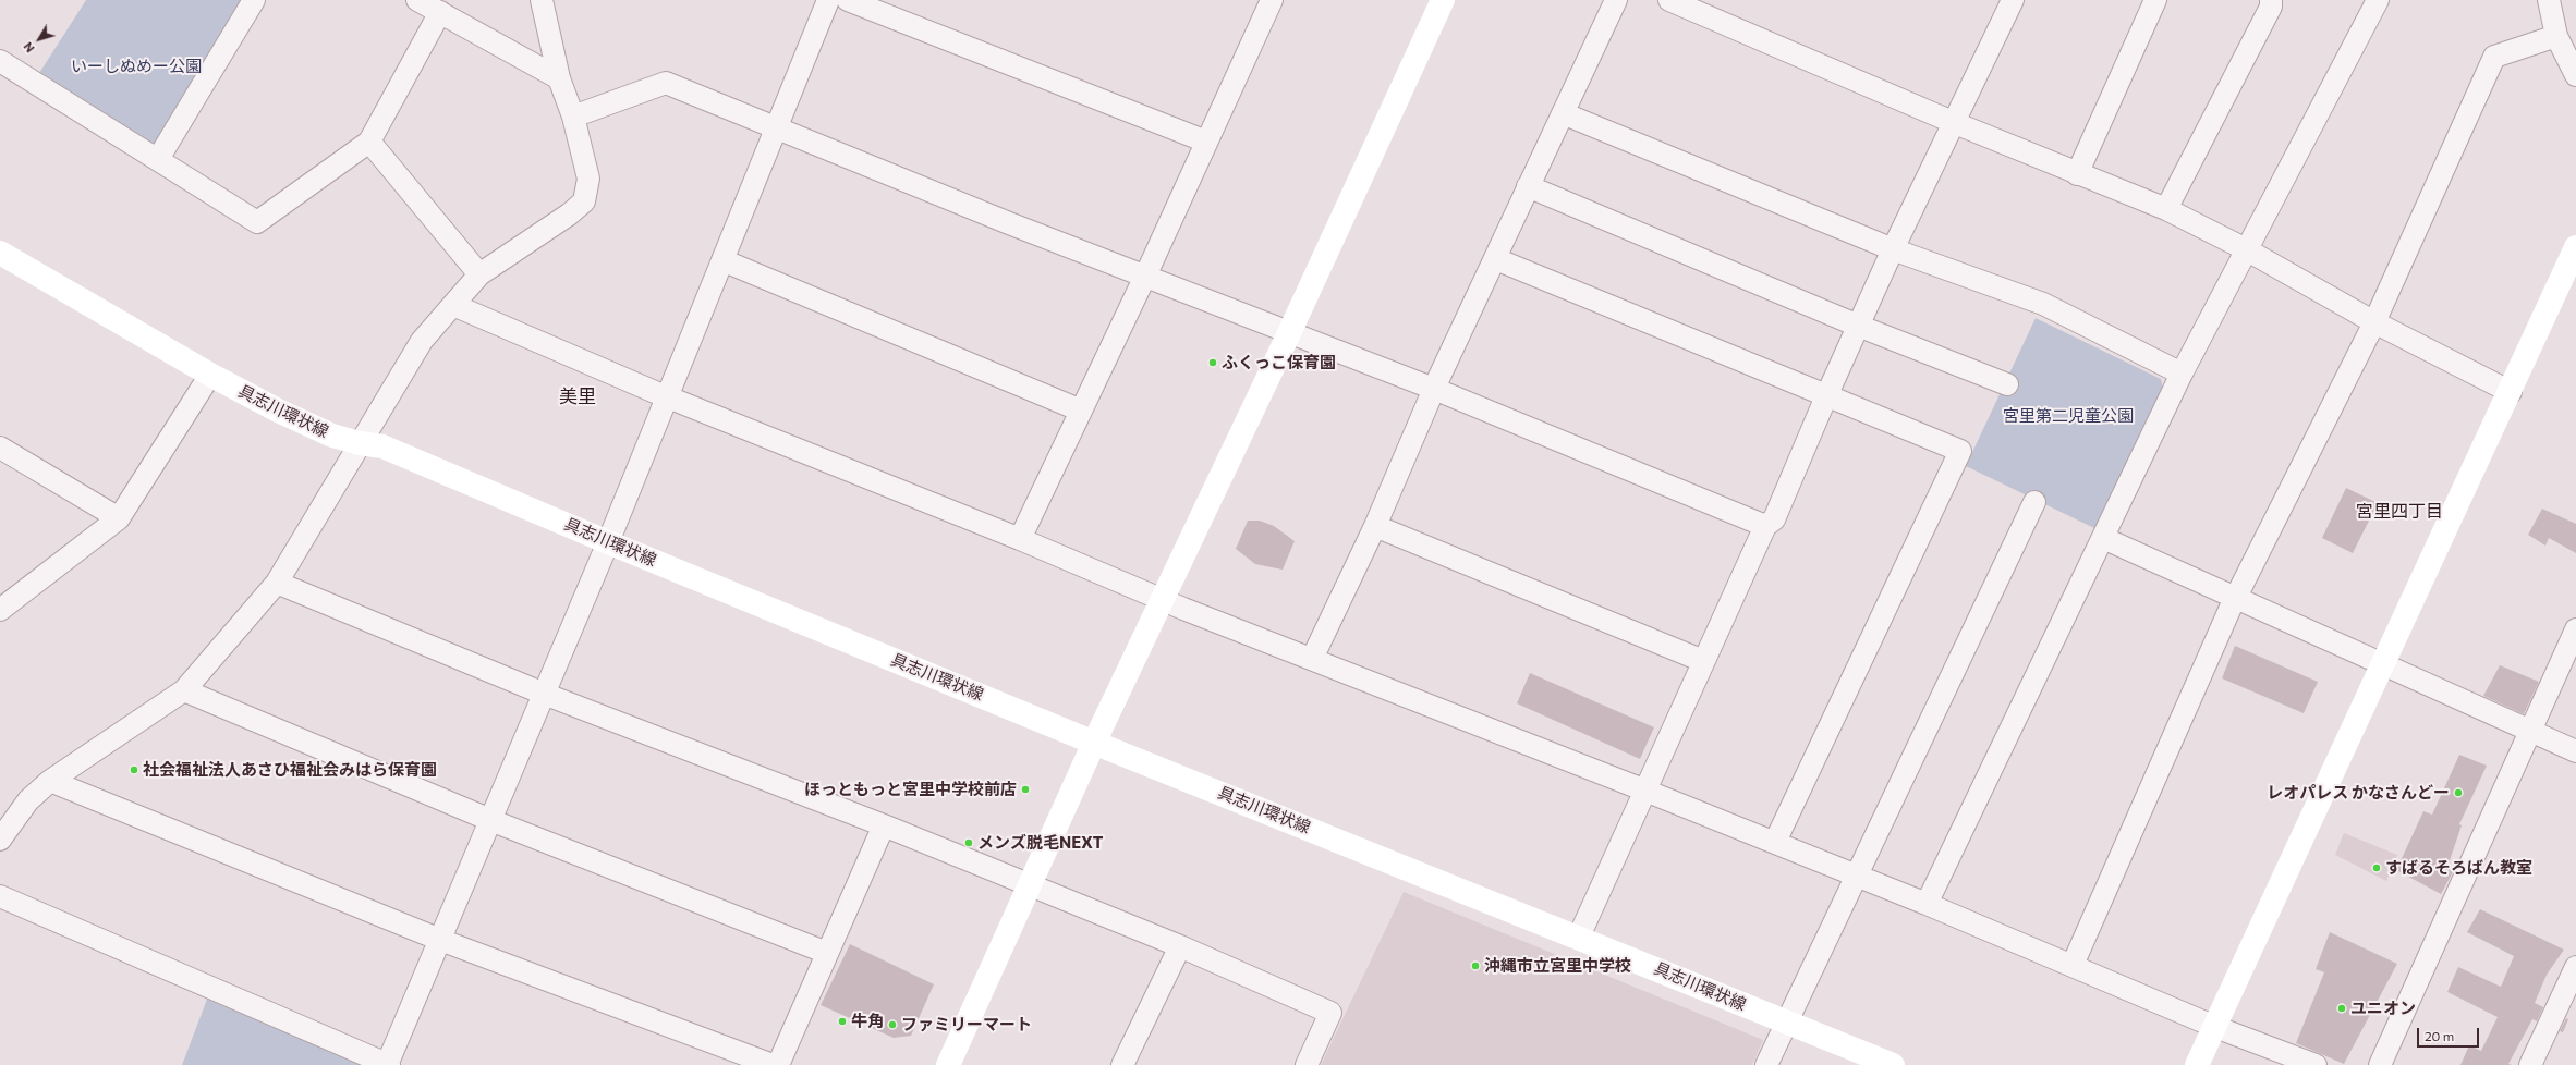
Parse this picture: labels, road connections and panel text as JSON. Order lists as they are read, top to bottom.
{
  "streets": {
    "street": ["具志川環状線"]
  },
  "districts": ["美里", "宮里四丁目"],
  "parks": ["いーしぬめー公園", "宮里第二児童公園"],
  "places": [
    "ふくっこ保育園",
    "社会福祉法人あさひ福祉会みはら保育園",
    "ほっともっと宮里中学校前店",
    "レオパレス かなさんどー",
    "メンズ脱毛NEXT",
    "すばるそろばん教室",
    "沖縄市立宮里中学校",
    "ユニオン",
    "牛角",
    "ファミリーマート"
  ],
  "scale_bar": "20 m",
  "north": "bottom left"
}
